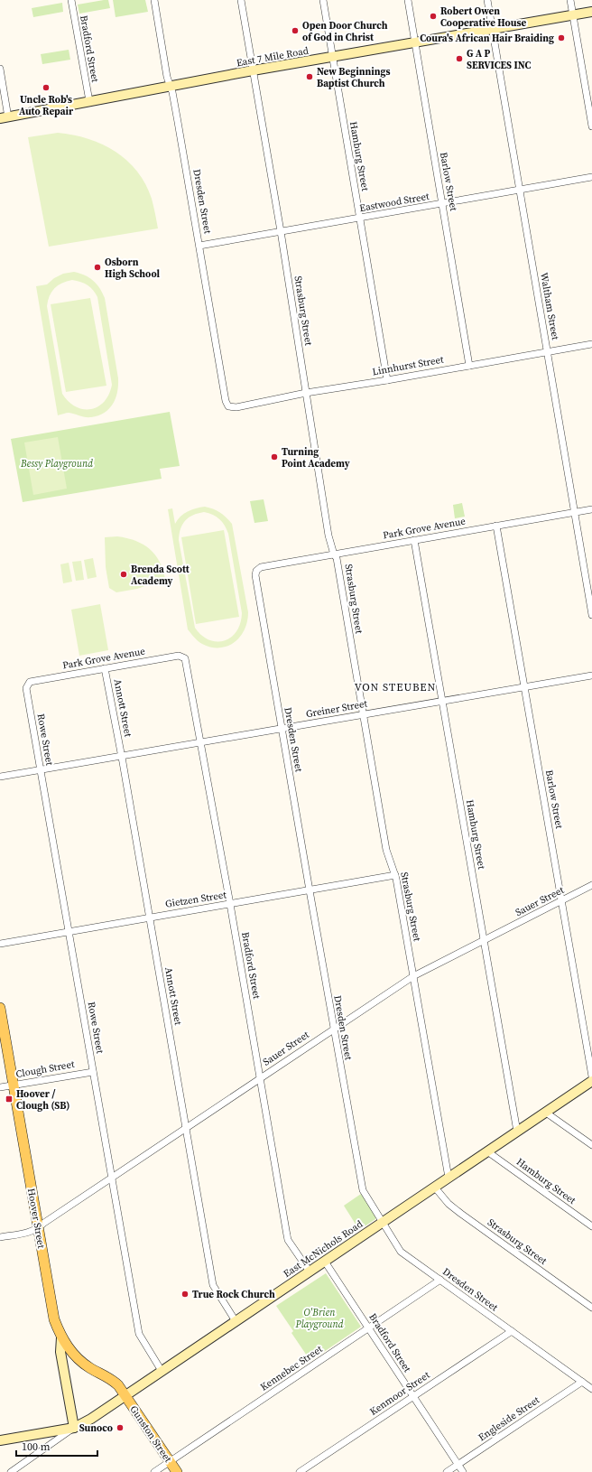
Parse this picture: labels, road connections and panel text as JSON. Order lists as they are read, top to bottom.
{
  "streets": {
    "main road": ["Hoover Street", "Gunston Street"],
    "street": [
      "Bradford Street",
      "East 7 Mile Road",
      "Hamburg Street",
      "Barlow Street",
      "Dresden Street",
      "Eastwood Street",
      "Waltham Street",
      "Strasburg Street",
      "Linnhurst Street",
      "Park Grove Avenue",
      "Annott Street",
      "Greiner Street",
      "Rowe Street",
      "Gietzen Street",
      "Sauer Street",
      "Clough Street",
      "East McNichols Road",
      "Kennebec Street",
      "Kenmoor Street",
      "Engleside Street"
    ]
  },
  "crossings": [
    ["Bradford Street", "East 7 Mile Road"],
    ["Bradford Street", "Park Grove Avenue"],
    ["Bradford Street", "Greiner Street"],
    ["Bradford Street", "Gietzen Street"],
    ["Bradford Street", "Sauer Street"],
    ["Bradford Street", "East McNichols Road"],
    ["Bradford Street", "Kennebec Street"],
    ["Bradford Street", "Kenmoor Street"],
    ["Bradford Street", "Engleside Street"],
    ["East 7 Mile Road", "Hamburg Street"],
    ["East 7 Mile Road", "Barlow Street"],
    ["East 7 Mile Road", "Dresden Street"],
    ["East 7 Mile Road", "Waltham Street"],
    ["East 7 Mile Road", "Strasburg Street"],
    ["Hamburg Street", "Eastwood Street"],
    ["Hamburg Street", "Linnhurst Street"],
    ["Hamburg Street", "Park Grove Avenue"],
    ["Hamburg Street", "Greiner Street"],
    ["Hamburg Street", "Sauer Street"],
    ["Hamburg Street", "East McNichols Road"],
    ["Barlow Street", "Eastwood Street"],
    ["Barlow Street", "Linnhurst Street"],
    ["Barlow Street", "Park Grove Avenue"],
    ["Barlow Street", "Greiner Street"],
    ["Barlow Street", "Sauer Street"],
    ["Dresden Street", "Eastwood Street"],
    ["Dresden Street", "Linnhurst Street"],
    ["Dresden Street", "Park Grove Avenue"],
    ["Dresden Street", "Greiner Street"],
    ["Dresden Street", "Gietzen Street"],
    ["Dresden Street", "Sauer Street"],
    ["Dresden Street", "East McNichols Road"],
    ["Dresden Street", "Kennebec Street"],
    ["Dresden Street", "Kenmoor Street"],
    ["Dresden Street", "Engleside Street"],
    ["Eastwood Street", "Waltham Street"],
    ["Eastwood Street", "Strasburg Street"],
    ["Waltham Street", "Linnhurst Street"],
    ["Waltham Street", "Park Grove Avenue"],
    ["Strasburg Street", "Linnhurst Street"],
    ["Strasburg Street", "Park Grove Avenue"],
    ["Strasburg Street", "Greiner Street"],
    ["Strasburg Street", "Gietzen Street"],
    ["Strasburg Street", "Sauer Street"],
    ["Strasburg Street", "East McNichols Road"],
    ["Park Grove Avenue", "Annott Street"],
    ["Park Grove Avenue", "Rowe Street"],
    ["Annott Street", "Greiner Street"],
    ["Annott Street", "Gietzen Street"],
    ["Annott Street", "Sauer Street"],
    ["Annott Street", "East McNichols Road"],
    ["Greiner Street", "Rowe Street"],
    ["Rowe Street", "Gietzen Street"],
    ["Rowe Street", "Sauer Street"],
    ["Rowe Street", "Clough Street"],
    ["Rowe Street", "East McNichols Road"],
    ["Sauer Street", "Hoover Street"],
    ["Clough Street", "Hoover Street"],
    ["Hoover Street", "East McNichols Road"],
    ["Hoover Street", "Gunston Street"],
    ["East McNichols Road", "Gunston Street"],
    ["Kennebec Street", "Gunston Street"]
  ],
  "districts": ["VON STEUBEN"],
  "parks": ["Bessy Playground", "O'Brien Playground"],
  "places": {
    "other": [
      "Robert Owen Cooperative House",
      "Open Door Church of God in Christ",
      "Coura's African Hair Braiding",
      "G A P SERVICES INC",
      "New Beginnings Baptist Church",
      "Uncle Rob's Auto Repair",
      "Osborn High School",
      "Turning Point Academy",
      "Brenda Scott Academy",
      "True Rock Church",
      "Sunoco"
    ],
    "transit": ["Hoover / Clough (SB)"]
  },
  "scale_bar": "100 m"
}
